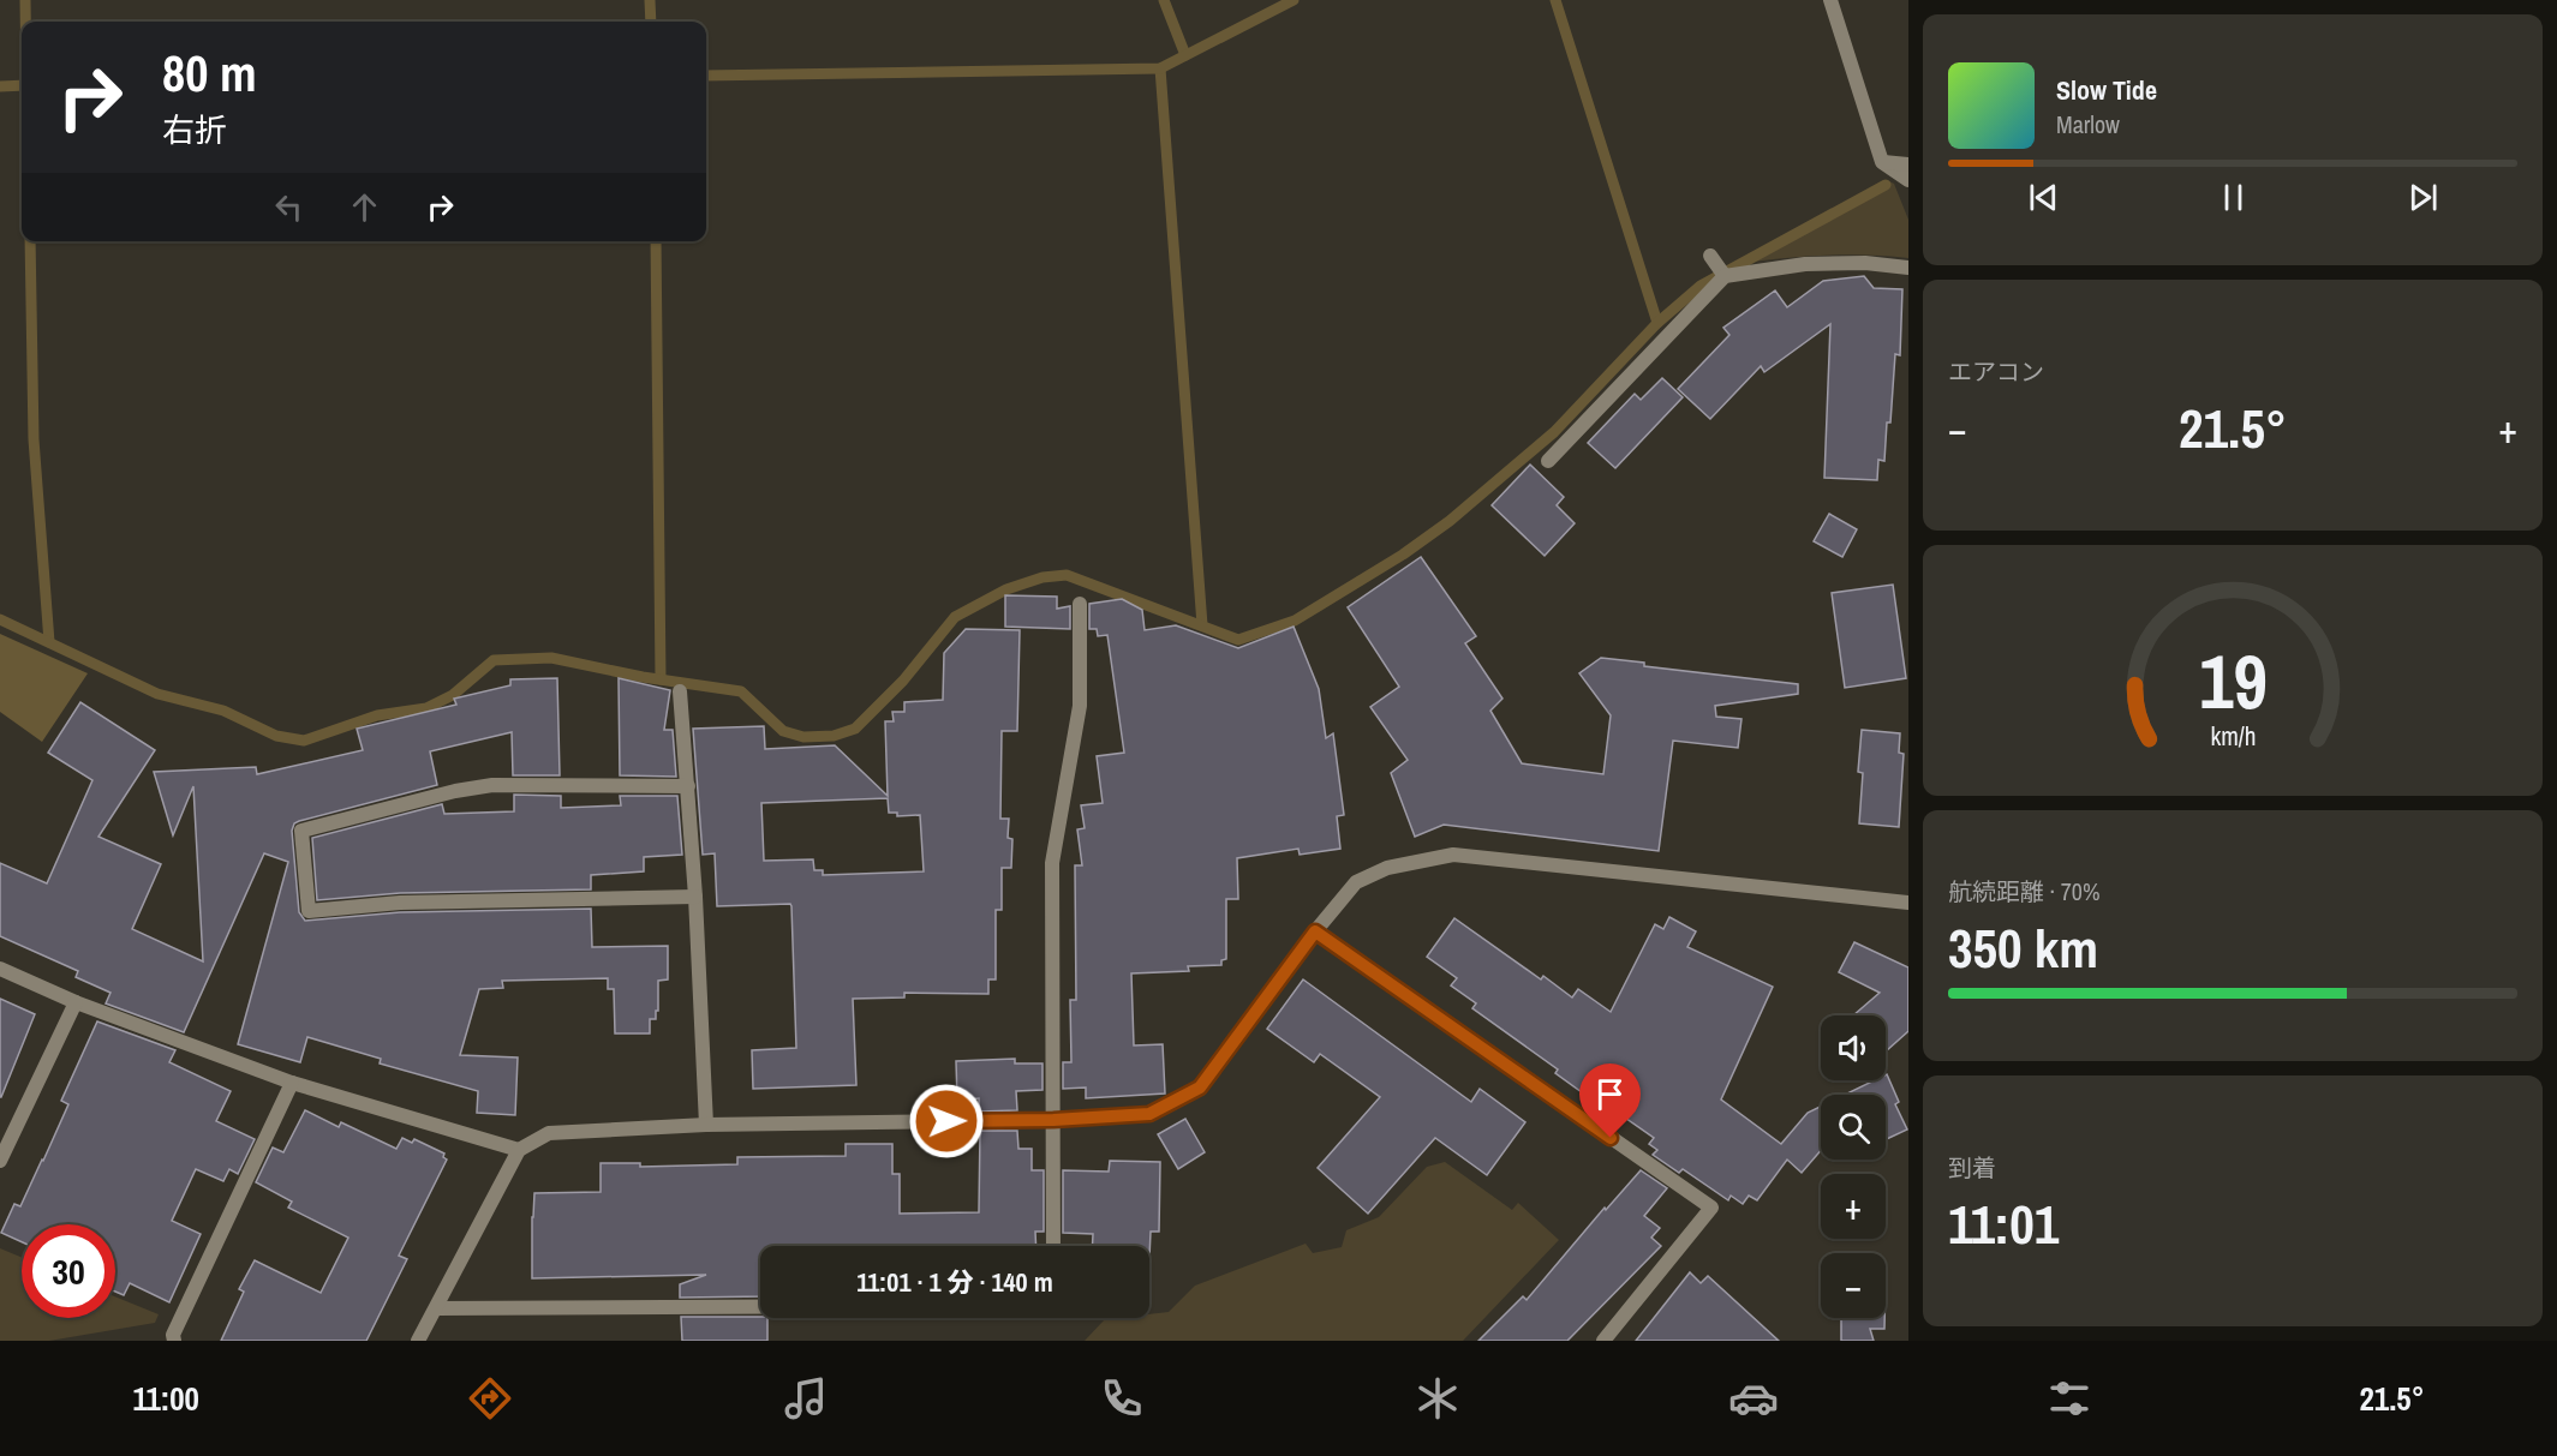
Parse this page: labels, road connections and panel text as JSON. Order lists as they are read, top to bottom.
{
  "page": {
    "turn": ["80 m", "右折"],
    "song": ["Slow Tide", "Marlow"],
    "tile": [
      "エアコン",
      ["航続距離 · 70%", "350 km"],
      ["到着", "11:01"]
    ],
    "heat": ["−", "21.5°", "+"],
    "map_buttons": ["+", "−"],
    "limit": "30",
    "trip": "11:01 · 1 分 · 140 m",
    "tabs": ["11:00", "21.5°"],
    "gauge": ["19", "km/h"]
  }
}
